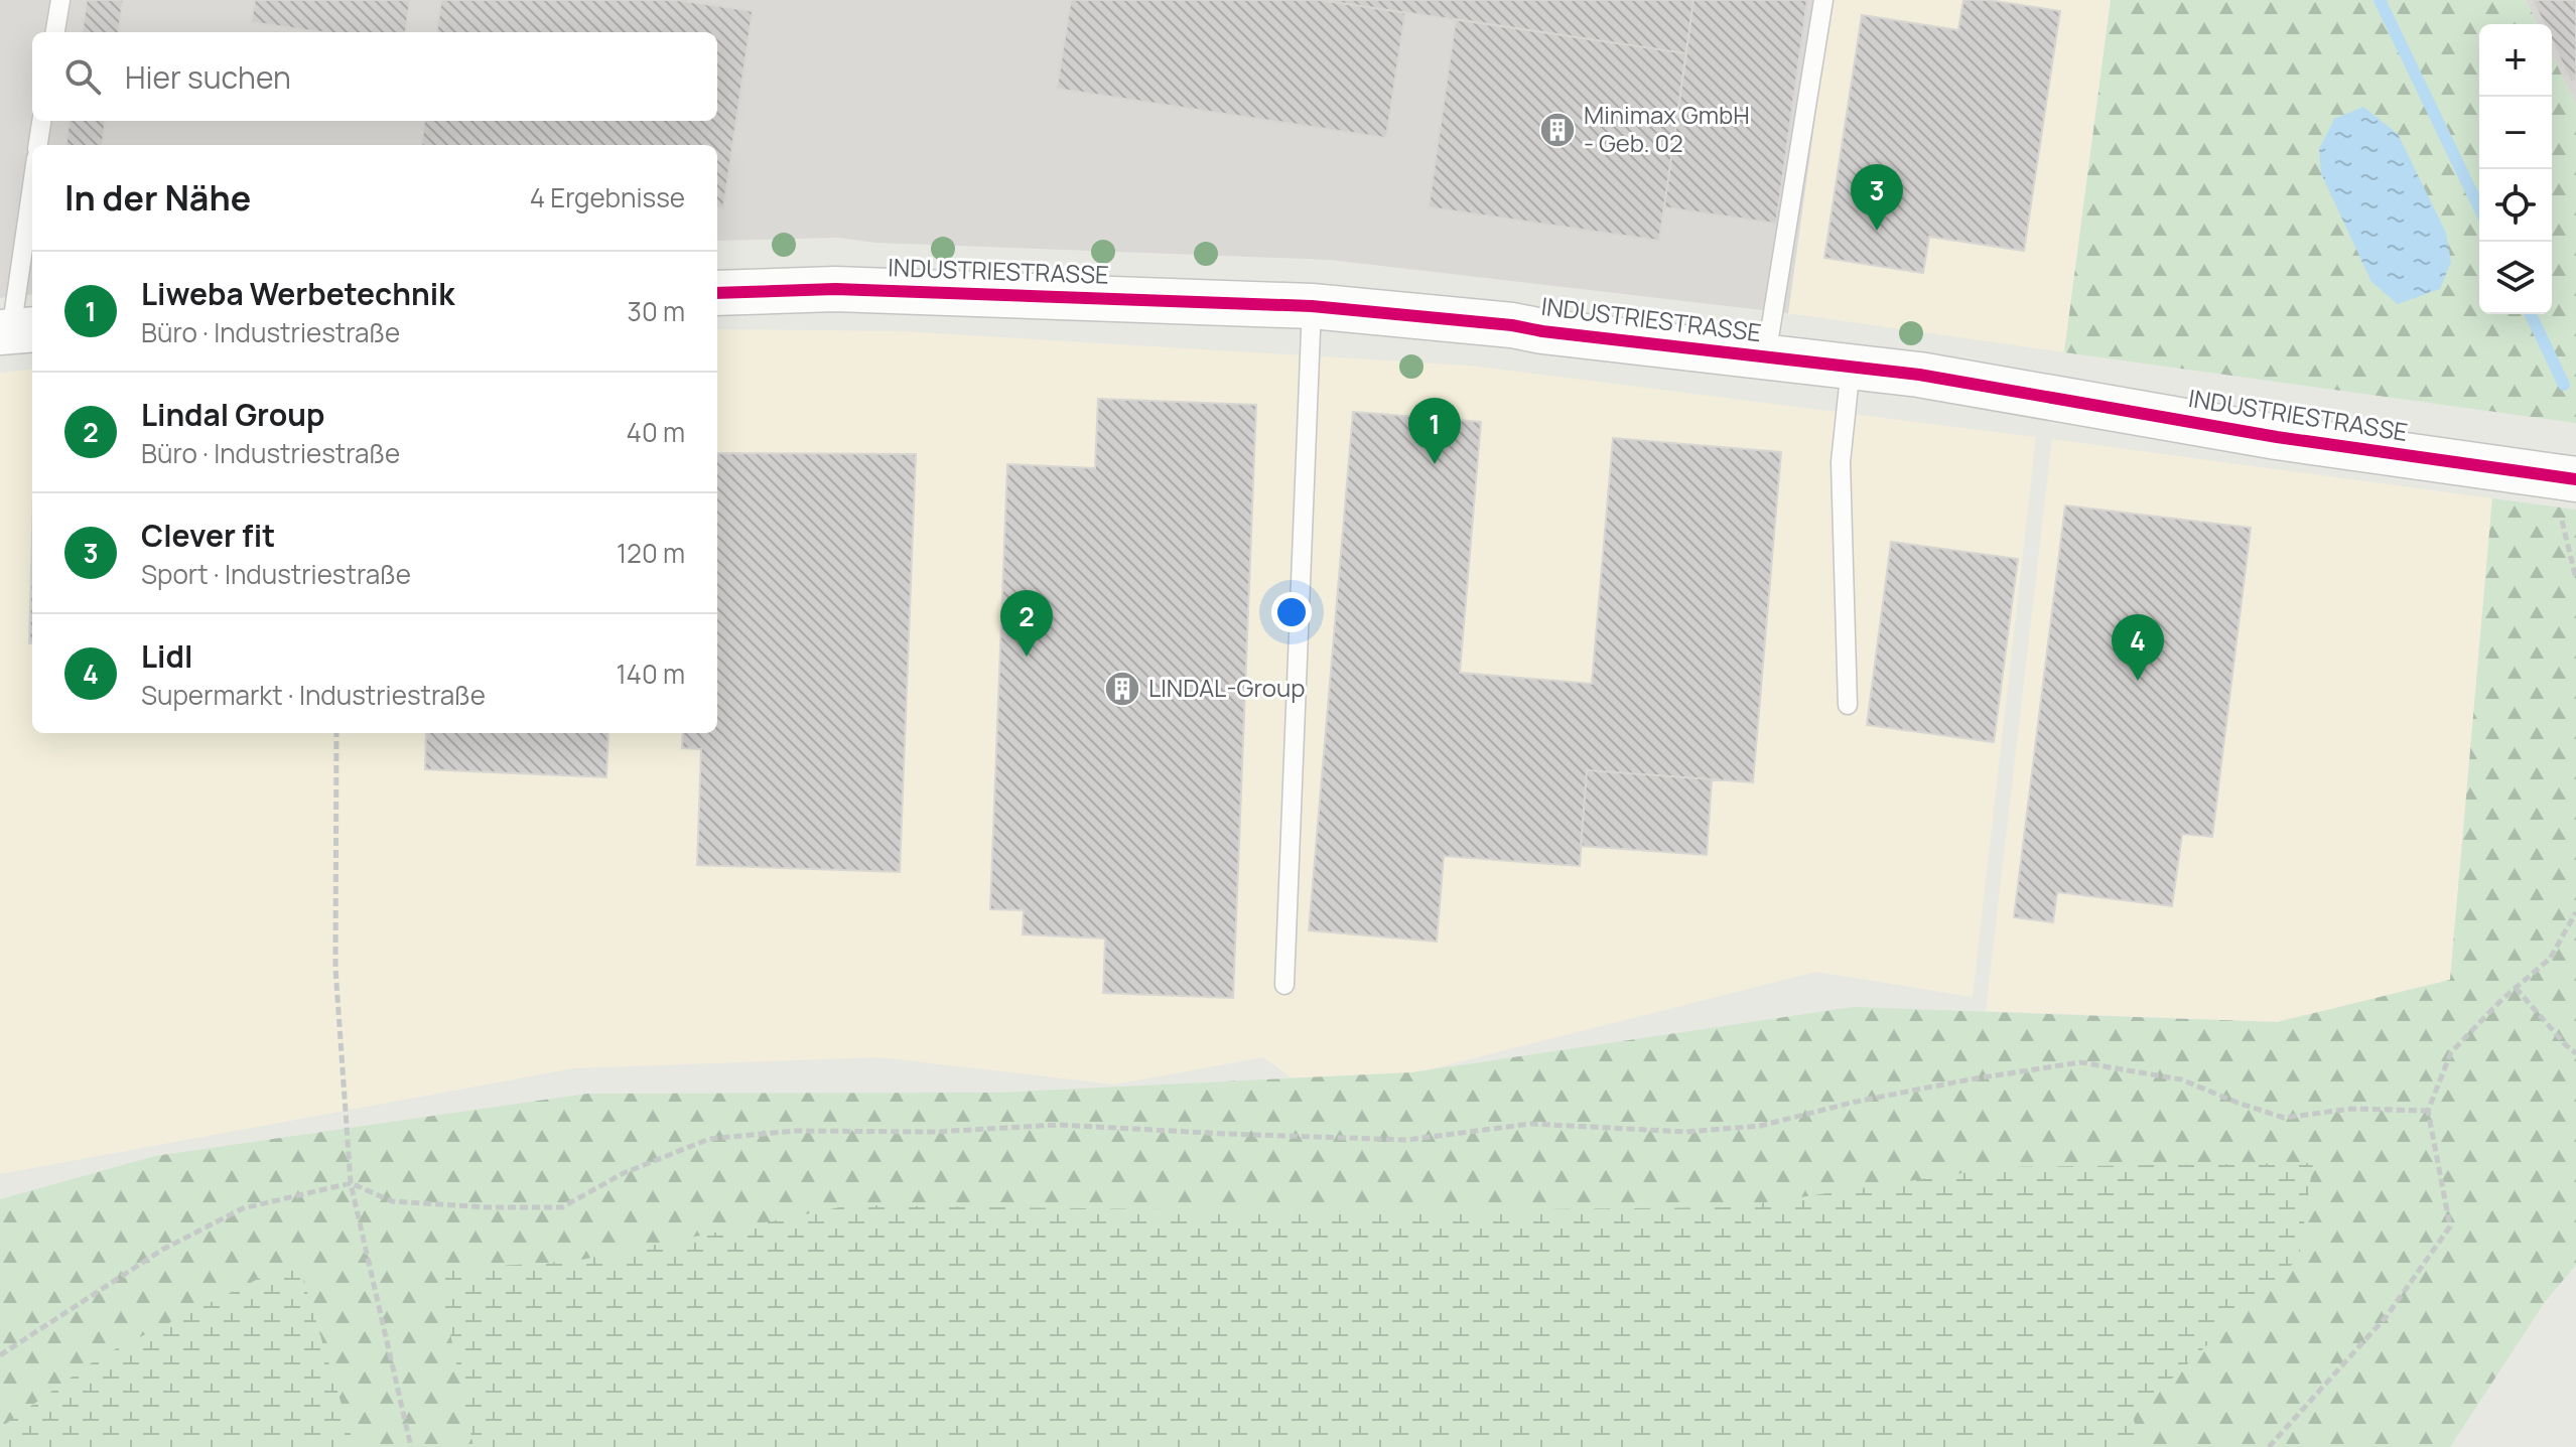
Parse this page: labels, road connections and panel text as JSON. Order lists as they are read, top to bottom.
{
  "streets": {
    "main road": ["INDUSTRIESTRASSE"]
  },
  "places": {
    "building": ["Minimax GmbH - Geb. 02", "LINDAL-Group"]
  },
  "page": {
    "map_buttons": ["+", "−"],
    "search": "Hier suchen",
    "heading": ["In der Nähe", "4 Ergebnisse"],
    "pins": [
      "3",
      "1",
      "2",
      "4"
    ],
    "list": [
      {
        "mark": "1",
        "name": "Liweba Werbetechnik",
        "note": "Büro · Industriestraße",
        "value": "30 m"
      },
      {
        "mark": "2",
        "name": "Lindal Group",
        "note": "Büro · Industriestraße",
        "value": "40 m"
      },
      {
        "mark": "3",
        "name": "Clever fit",
        "note": "Sport · Industriestraße",
        "value": "120 m"
      },
      {
        "mark": "4",
        "name": "Lidl",
        "note": "Supermarkt · Industriestraße",
        "value": "140 m"
      }
    ]
  }
}
